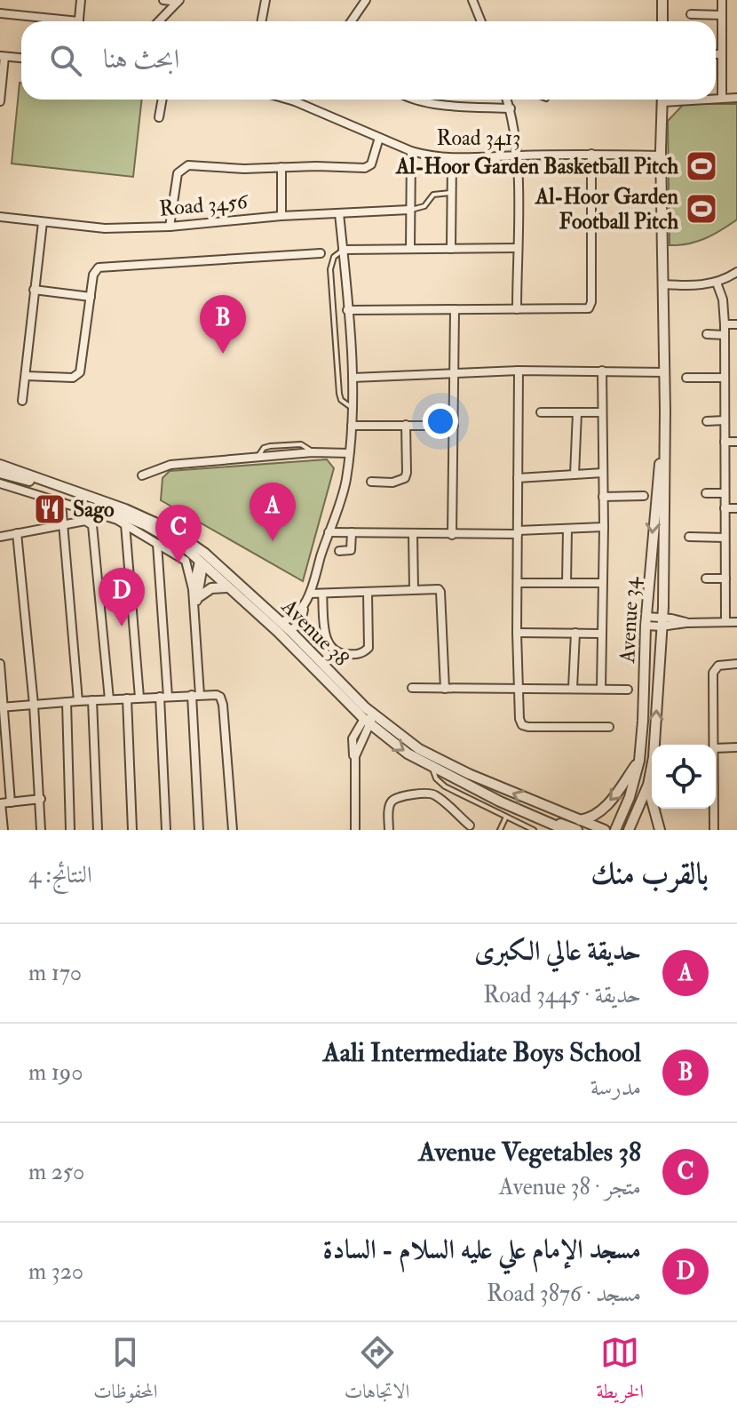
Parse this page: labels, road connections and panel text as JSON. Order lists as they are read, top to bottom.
{
  "streets": {
    "street": [
      "Road 3413",
      "Road 3456",
      "Avenue 34",
      "Avenue 38"
    ]
  },
  "crossings": [
    ["Road 3413", "Avenue 34"]
  ],
  "places": {
    "sports": ["Al-Hoor Garden Basketball Pitch", "Al-Hoor Garden Football Pitch"],
    "restaurant": ["Sago"]
  },
  "page": {
    "search": "ابحث هنا",
    "pins": [
      "B",
      "A",
      "C",
      "D"
    ],
    "heading": ["بالقرب منك", "النتائج: 4"],
    "list": [
      {
        "mark": "A",
        "name": "حديقة عالي الكبرى",
        "note": "حديقة · Road 3445",
        "value": "170 m"
      },
      {
        "mark": "B",
        "name": "Aali Intermediate Boys School",
        "note": "مدرسة",
        "value": "190 m"
      },
      {
        "mark": "C",
        "name": "38 Avenue Vegetables",
        "note": "متجر · Avenue 38",
        "value": "250 m"
      },
      {
        "mark": "D",
        "name": "مسجد الإمام علي عليه السلام - السادة",
        "note": "مسجد · Road 3876",
        "value": "320 m"
      }
    ],
    "nav": ["الخريطة", "الاتجاهات", "المحفوظات"]
  }
}
